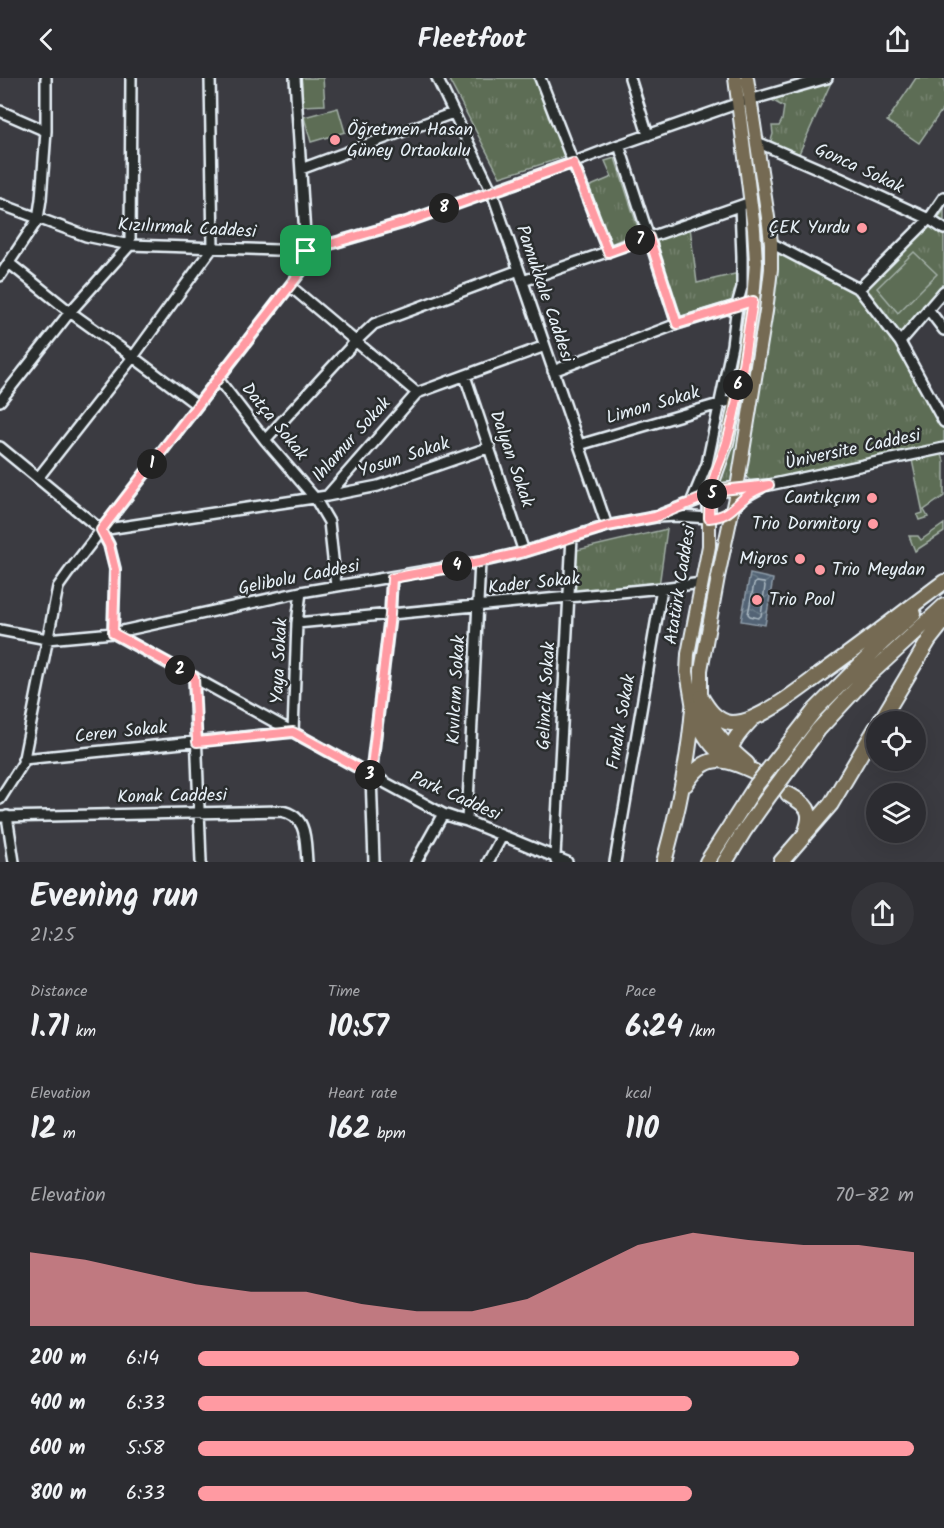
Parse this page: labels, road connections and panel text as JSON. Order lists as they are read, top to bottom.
{
  "streets": {
    "main road": ["Atatürk Caddesi"],
    "street": [
      "Gonca Sokak",
      "Kızılırmak Caddesi",
      "Pamukkale Caddesi",
      "Limon Sokak",
      "Datça Sokak",
      "Ihlamur Sokak",
      "Üniversite Caddesi",
      "Yosun Sokak",
      "Dalyan Sokak",
      "Gelibolu Caddesi",
      "Kader Sokak",
      "Yaya Sokak",
      "Kıvılcım Sokak",
      "Gelincik Sokak",
      "Fındık Sokak",
      "Ceren Sokak",
      "Konak Caddesi",
      "Park Caddesi"
    ]
  },
  "crossings": [
    ["Gonca Sokak", "Atatürk Caddesi"],
    ["Kızılırmak Caddesi", "Pamukkale Caddesi"],
    ["Kızılırmak Caddesi", "Atatürk Caddesi"],
    ["Pamukkale Caddesi", "Limon Sokak"],
    ["Pamukkale Caddesi", "Ihlamur Sokak"],
    ["Pamukkale Caddesi", "Gelibolu Caddesi"],
    ["Limon Sokak", "Atatürk Caddesi"],
    ["Datça Sokak", "Ihlamur Sokak"],
    ["Datça Sokak", "Gelibolu Caddesi"],
    ["Ihlamur Sokak", "Yosun Sokak"],
    ["Ihlamur Sokak", "Dalyan Sokak"],
    ["Yosun Sokak", "Dalyan Sokak"],
    ["Dalyan Sokak", "Gelibolu Caddesi"],
    ["Gelibolu Caddesi", "Atatürk Caddesi"],
    ["Gelibolu Caddesi", "Yaya Sokak"],
    ["Gelibolu Caddesi", "Kıvılcım Sokak"],
    ["Gelibolu Caddesi", "Gelincik Sokak"],
    ["Gelibolu Caddesi", "Park Caddesi"],
    ["Kader Sokak", "Atatürk Caddesi"],
    ["Kader Sokak", "Yaya Sokak"],
    ["Kader Sokak", "Kıvılcım Sokak"],
    ["Kader Sokak", "Gelincik Sokak"],
    ["Kader Sokak", "Fındık Sokak"],
    ["Yaya Sokak", "Ceren Sokak"],
    ["Yaya Sokak", "Park Caddesi"],
    ["Kıvılcım Sokak", "Park Caddesi"],
    ["Gelincik Sokak", "Park Caddesi"],
    ["Ceren Sokak", "Park Caddesi"]
  ],
  "places": [
    "Öğretmen Hasan Güney Ortaokulu",
    "ÇEK Yurdu",
    "Cantıkçım",
    "Trio Dormitory",
    "Migros",
    "Trio Meydan",
    "Trio Pool"
  ],
  "page": {
    "header": "Fleetfoot",
    "pins": [
      "8",
      "7",
      "6",
      "1",
      "5",
      "4",
      "2",
      "3"
    ],
    "heading": ["Evening run", "21:25"],
    "stats": [
      ["Distance", "1.71 km"],
      ["Time", "10:57"],
      ["Pace", "6:24 /km"],
      ["Elevation", "12 m"],
      ["Heart rate", "162 bpm"],
      ["kcal", "110"]
    ],
    "chart": ["Elevation", "70–82 m"],
    "list": [
      {
        "name": "200 m",
        "note": "6:14"
      },
      {
        "name": "400 m",
        "note": "6:33"
      },
      {
        "name": "600 m",
        "note": "5:58"
      },
      {
        "name": "800 m",
        "note": "6:33"
      }
    ]
  }
}
